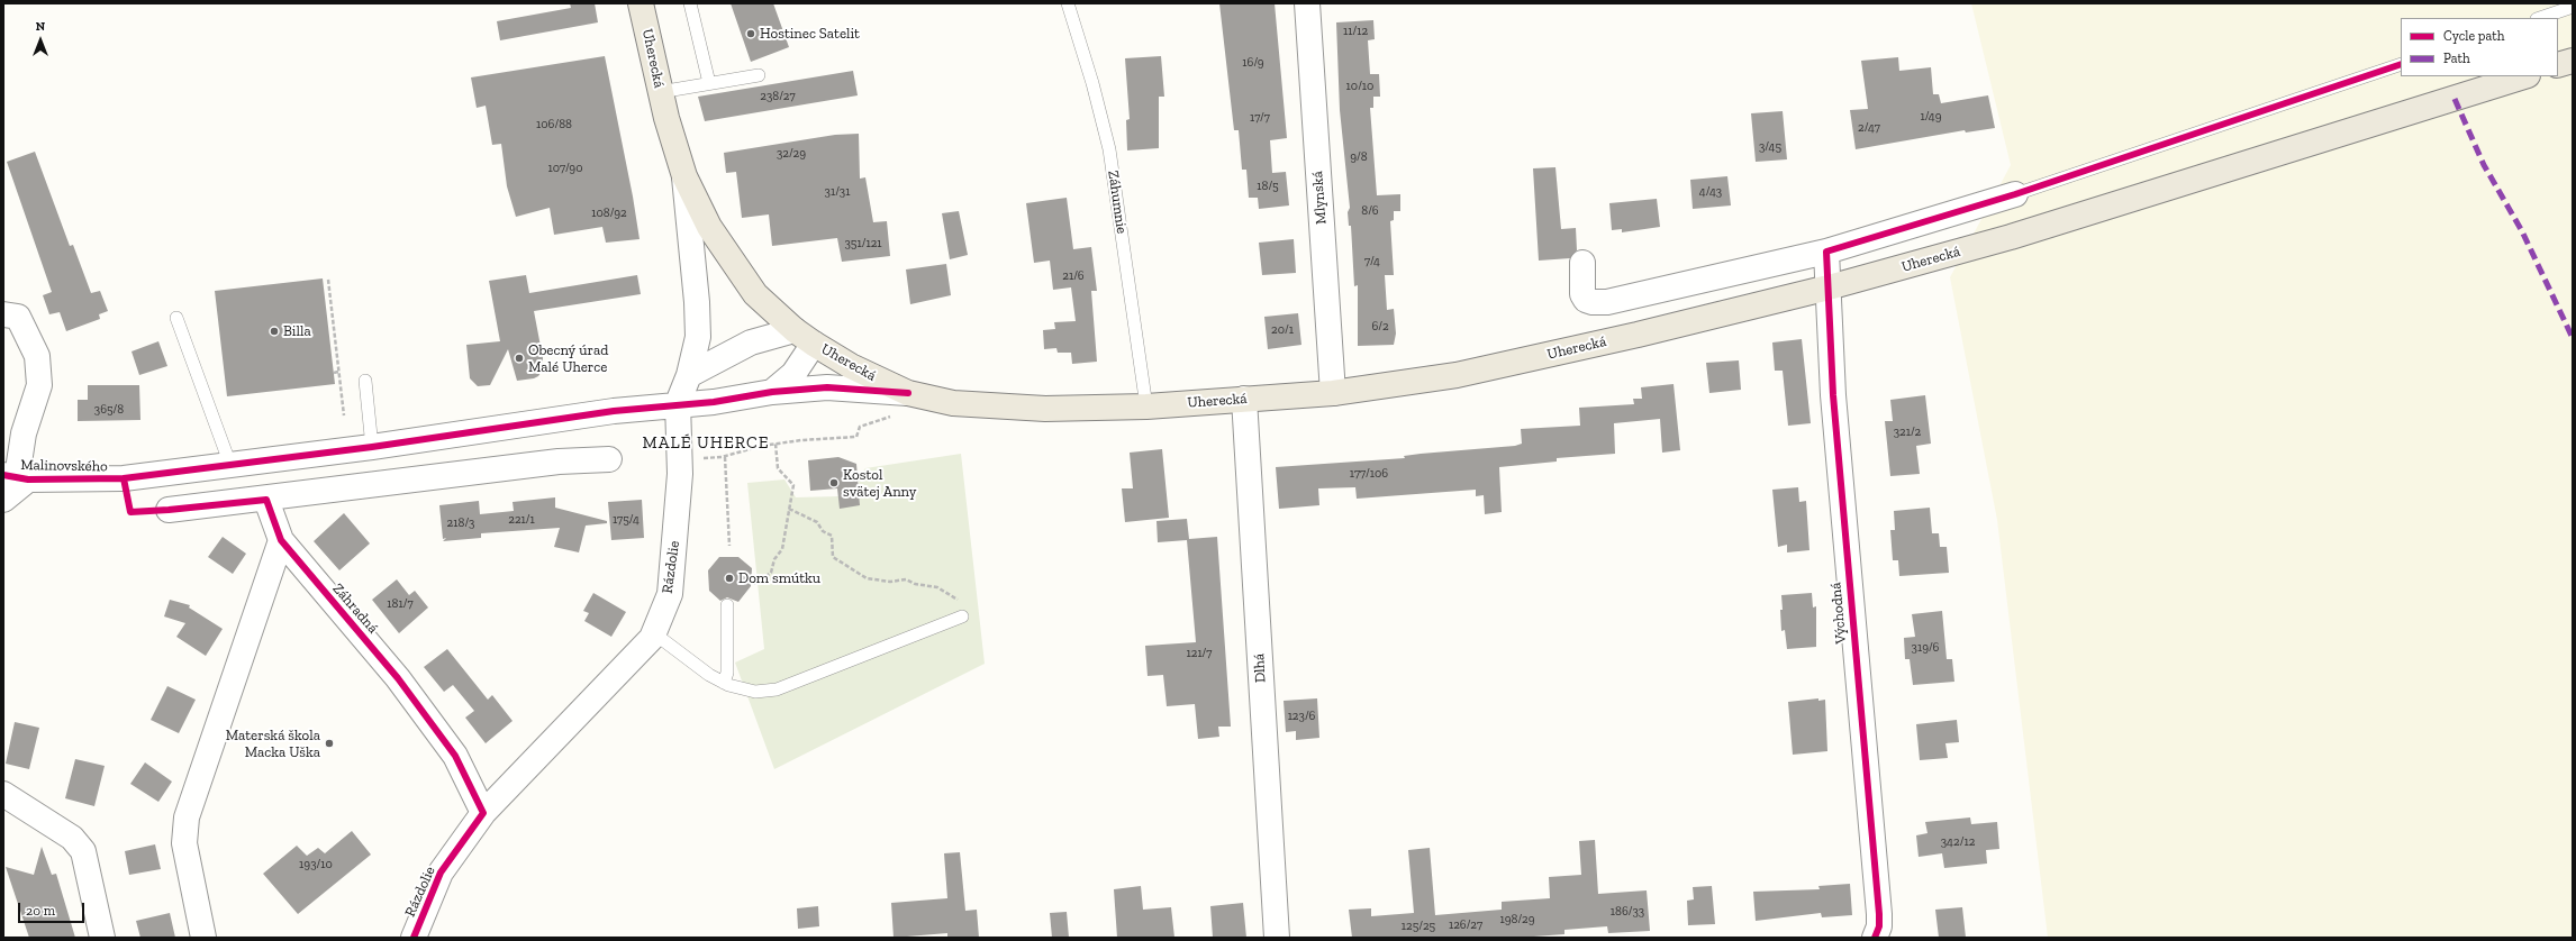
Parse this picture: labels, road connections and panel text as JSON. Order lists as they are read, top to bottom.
{
  "streets": {
    "main road": ["Uherecká"],
    "street": [
      "Mlynská",
      "Malinovského",
      "Rázdolie",
      "Záhradná",
      "Východná",
      "Dlhá"
    ],
    "lane": ["Záhumnie"]
  },
  "crossings": [
    ["Uherecká", "Mlynská"],
    ["Uherecká", "Záhumnie"],
    ["Uherecká", "Malinovského"],
    ["Uherecká", "Východná"],
    ["Uherecká", "Dlhá"],
    ["Malinovského", "Rázdolie"],
    ["Rázdolie", "Záhradná"]
  ],
  "districts": ["MALÉ UHERCE"],
  "places": [
    "Hostinec Satelit",
    "Billa",
    "Obecný úrad Malé Uherce",
    "Kostol svätej Anny",
    "Dom smútku",
    "Materská škola Macka Uška"
  ],
  "house_numbers": [
    "11/12",
    "16/9",
    "10/10",
    "238/27",
    "1/49",
    "17/7",
    "106/88",
    "2/47",
    "3/45",
    "32/29",
    "9/8",
    "107/90",
    "18/5",
    "31/31",
    "4/43",
    "8/6",
    "108/92",
    "351/121",
    "7/4",
    "21/6",
    "6/2",
    "20/1",
    "365/8",
    "321/2",
    "177/106",
    "221/1",
    "175/4",
    "218/3",
    "181/7",
    "319/6",
    "121/7",
    "123/6",
    "342/12",
    "193/10",
    "186/33",
    "198/29",
    "126/27",
    "125/25"
  ],
  "legend": ["Cycle path", "Path"],
  "scale_bar": "20 m",
  "north": "top"
}
